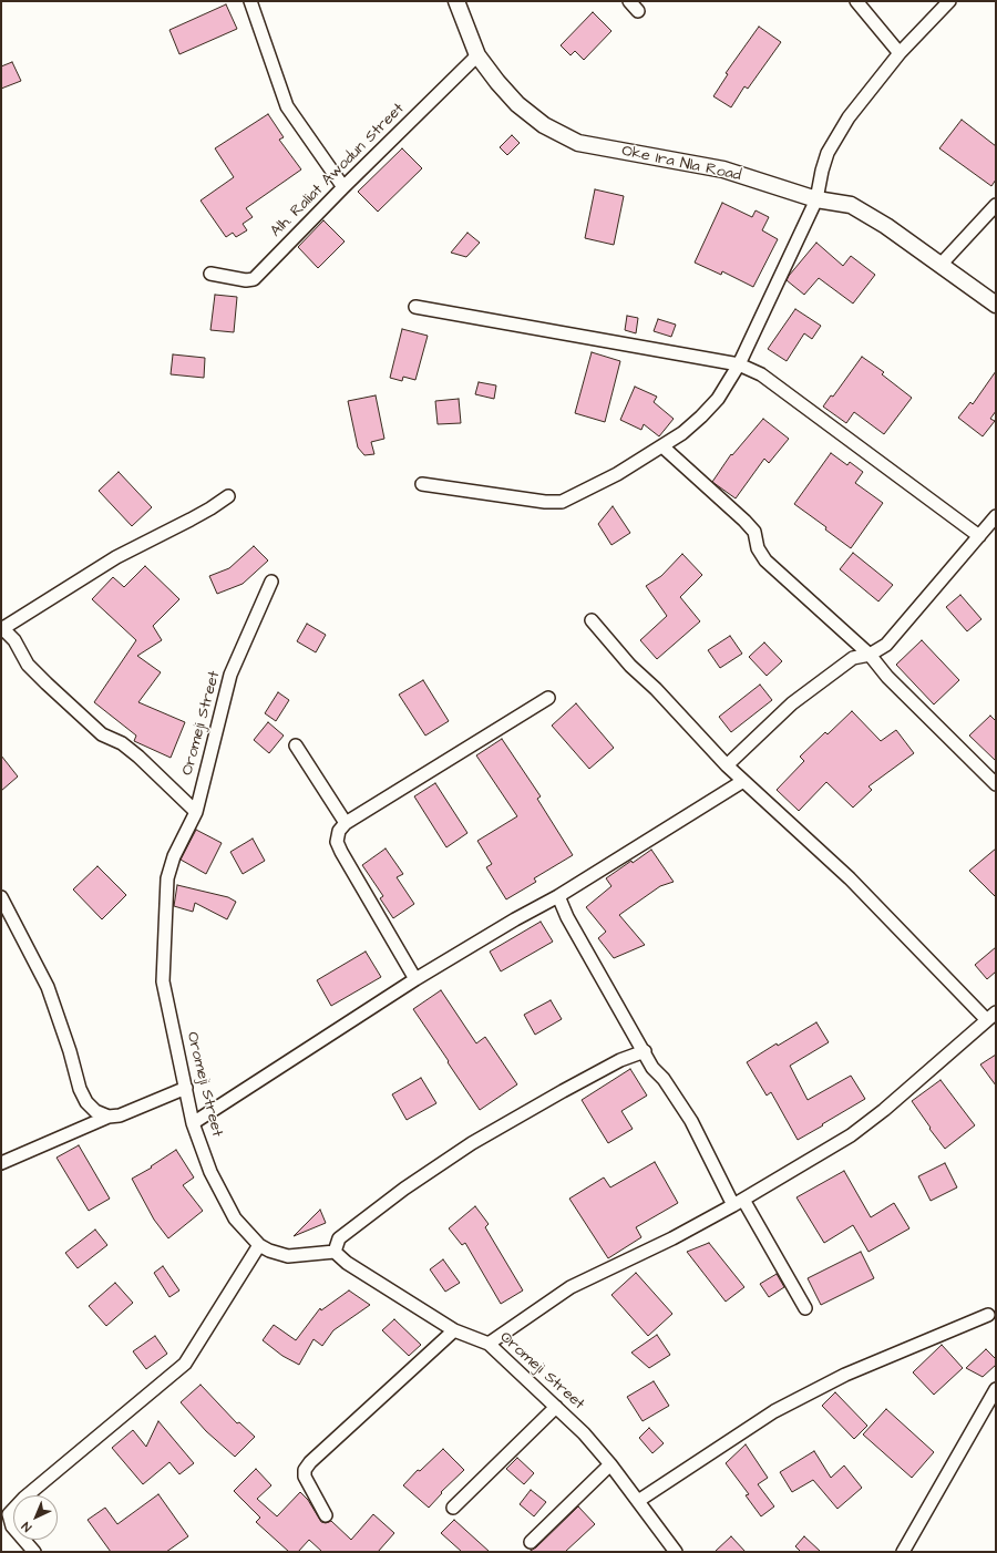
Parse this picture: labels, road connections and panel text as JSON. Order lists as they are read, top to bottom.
{
  "streets": {
    "street": ["Oke Ira Nla Road", "Alh. Raliat Awodun Street", "Oromeji Street"]
  },
  "crossings": [
    ["Oke Ira Nla Road", "Alh. Raliat Awodun Street"]
  ],
  "north": "bottom left"
}
